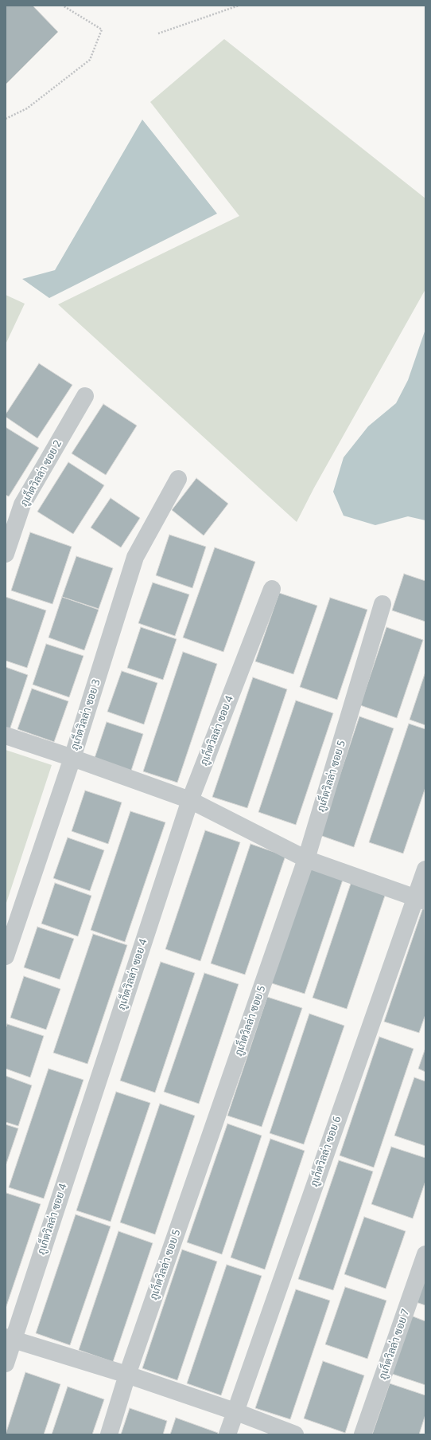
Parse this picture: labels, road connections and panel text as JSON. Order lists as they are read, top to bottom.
{
  "streets": {
    "street": [
      "ภูเก็ตวิลล่า ซอย 2",
      "ภูเก็ตวิลล่า ซอย 3",
      "ภูเก็ตวิลล่า ซอย 4",
      "ภูเก็ตวิลล่า ซอย 5",
      "ภูเก็ตวิลล่า ซอย 6",
      "ภูเก็ตวิลล่า ซอย 7"
    ]
  }
}
